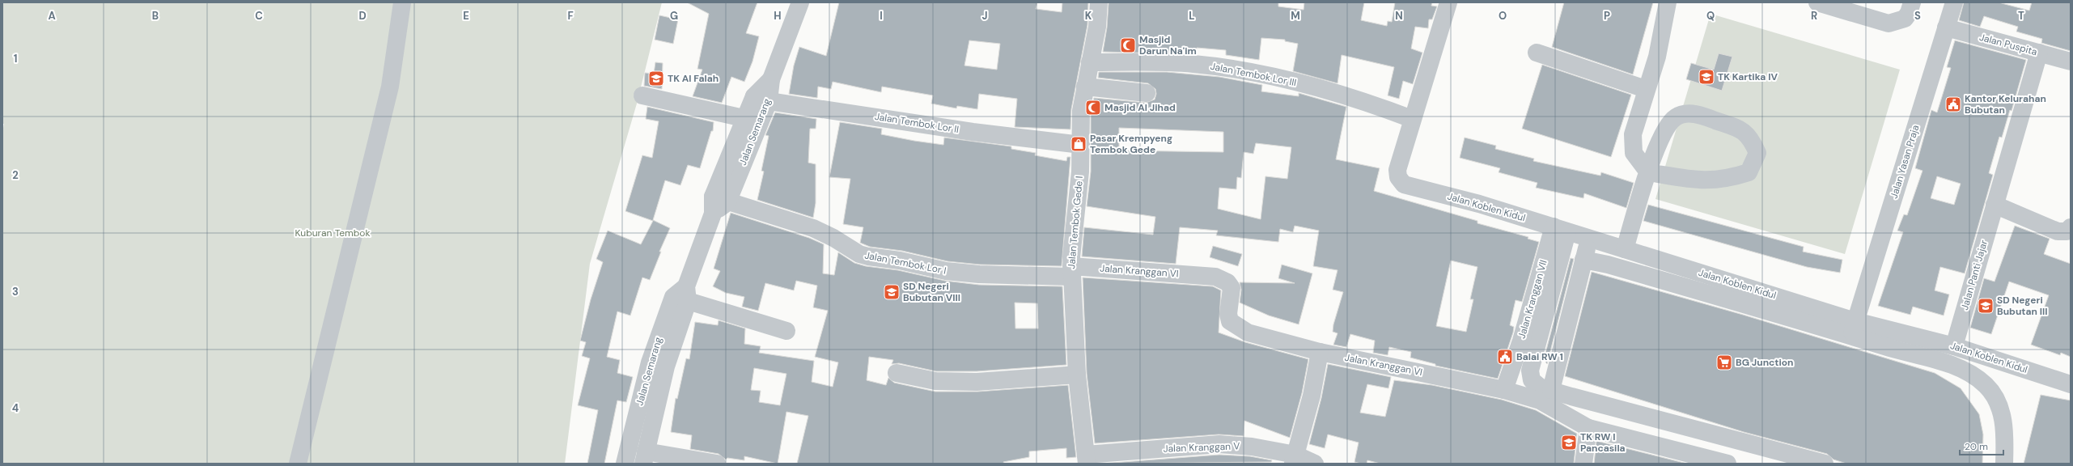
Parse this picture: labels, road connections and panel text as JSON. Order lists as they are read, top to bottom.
{
  "streets": {
    "street": [
      "Jalan Puspita",
      "Jalan Tembok Lor III",
      "Jalan Tembok Lor II",
      "Jalan Semarang",
      "Jalan Yasan Praja",
      "Jalan Koblen Kidul",
      "Jalan Tembok Gede I",
      "Jalan Tembok Lor I",
      "Jalan Kranggan VI",
      "Jalan Panti Jajar",
      "Jalan Kranggan VII",
      "Jalan Kranggan V"
    ]
  },
  "crossings": [
    ["Jalan Puspita", "Jalan Yasan Praja"],
    ["Jalan Puspita", "Jalan Panti Jajar"],
    ["Jalan Tembok Lor III", "Jalan Koblen Kidul"],
    ["Jalan Tembok Lor III", "Jalan Tembok Gede I"],
    ["Jalan Tembok Lor II", "Jalan Semarang"],
    ["Jalan Tembok Lor II", "Jalan Tembok Gede I"],
    ["Jalan Semarang", "Jalan Tembok Lor I"],
    ["Jalan Yasan Praja", "Jalan Koblen Kidul"],
    ["Jalan Koblen Kidul", "Jalan Panti Jajar"],
    ["Jalan Koblen Kidul", "Jalan Kranggan VII"],
    ["Jalan Tembok Gede I", "Jalan Tembok Lor I"],
    ["Jalan Tembok Gede I", "Jalan Kranggan VI"],
    ["Jalan Tembok Gede I", "Jalan Kranggan V"],
    ["Jalan Tembok Lor I", "Jalan Kranggan VI"],
    ["Jalan Kranggan VI", "Jalan Kranggan VII"]
  ],
  "parks": ["Kuburan Tembok"],
  "places": {
    "mosque": ["Masjid Darun Na'im", "Masjid Al Jihad"],
    "school or university": [
      "TK Kartika IV",
      "TK Al Falah",
      "SD Negeri Bubutan VIII",
      "SD Negeri Bubutan III",
      "TK RW I Pancasila"
    ],
    "public building": ["Kantor Kelurahan Bubutan", "Balai RW 1"],
    "shop": ["Pasar Krempyeng Tembok Gede"],
    "supermarket": ["BG Junction"]
  },
  "scale_bar": "20 m",
  "grid": {
    "columns": [
      "A",
      "B",
      "C",
      "D",
      "E",
      "F",
      "G",
      "H",
      "I",
      "J",
      "K",
      "L",
      "M",
      "N",
      "O",
      "P",
      "Q",
      "R",
      "S",
      "T"
    ],
    "rows": [
      "1",
      "2",
      "3",
      "4"
    ]
  }
}
